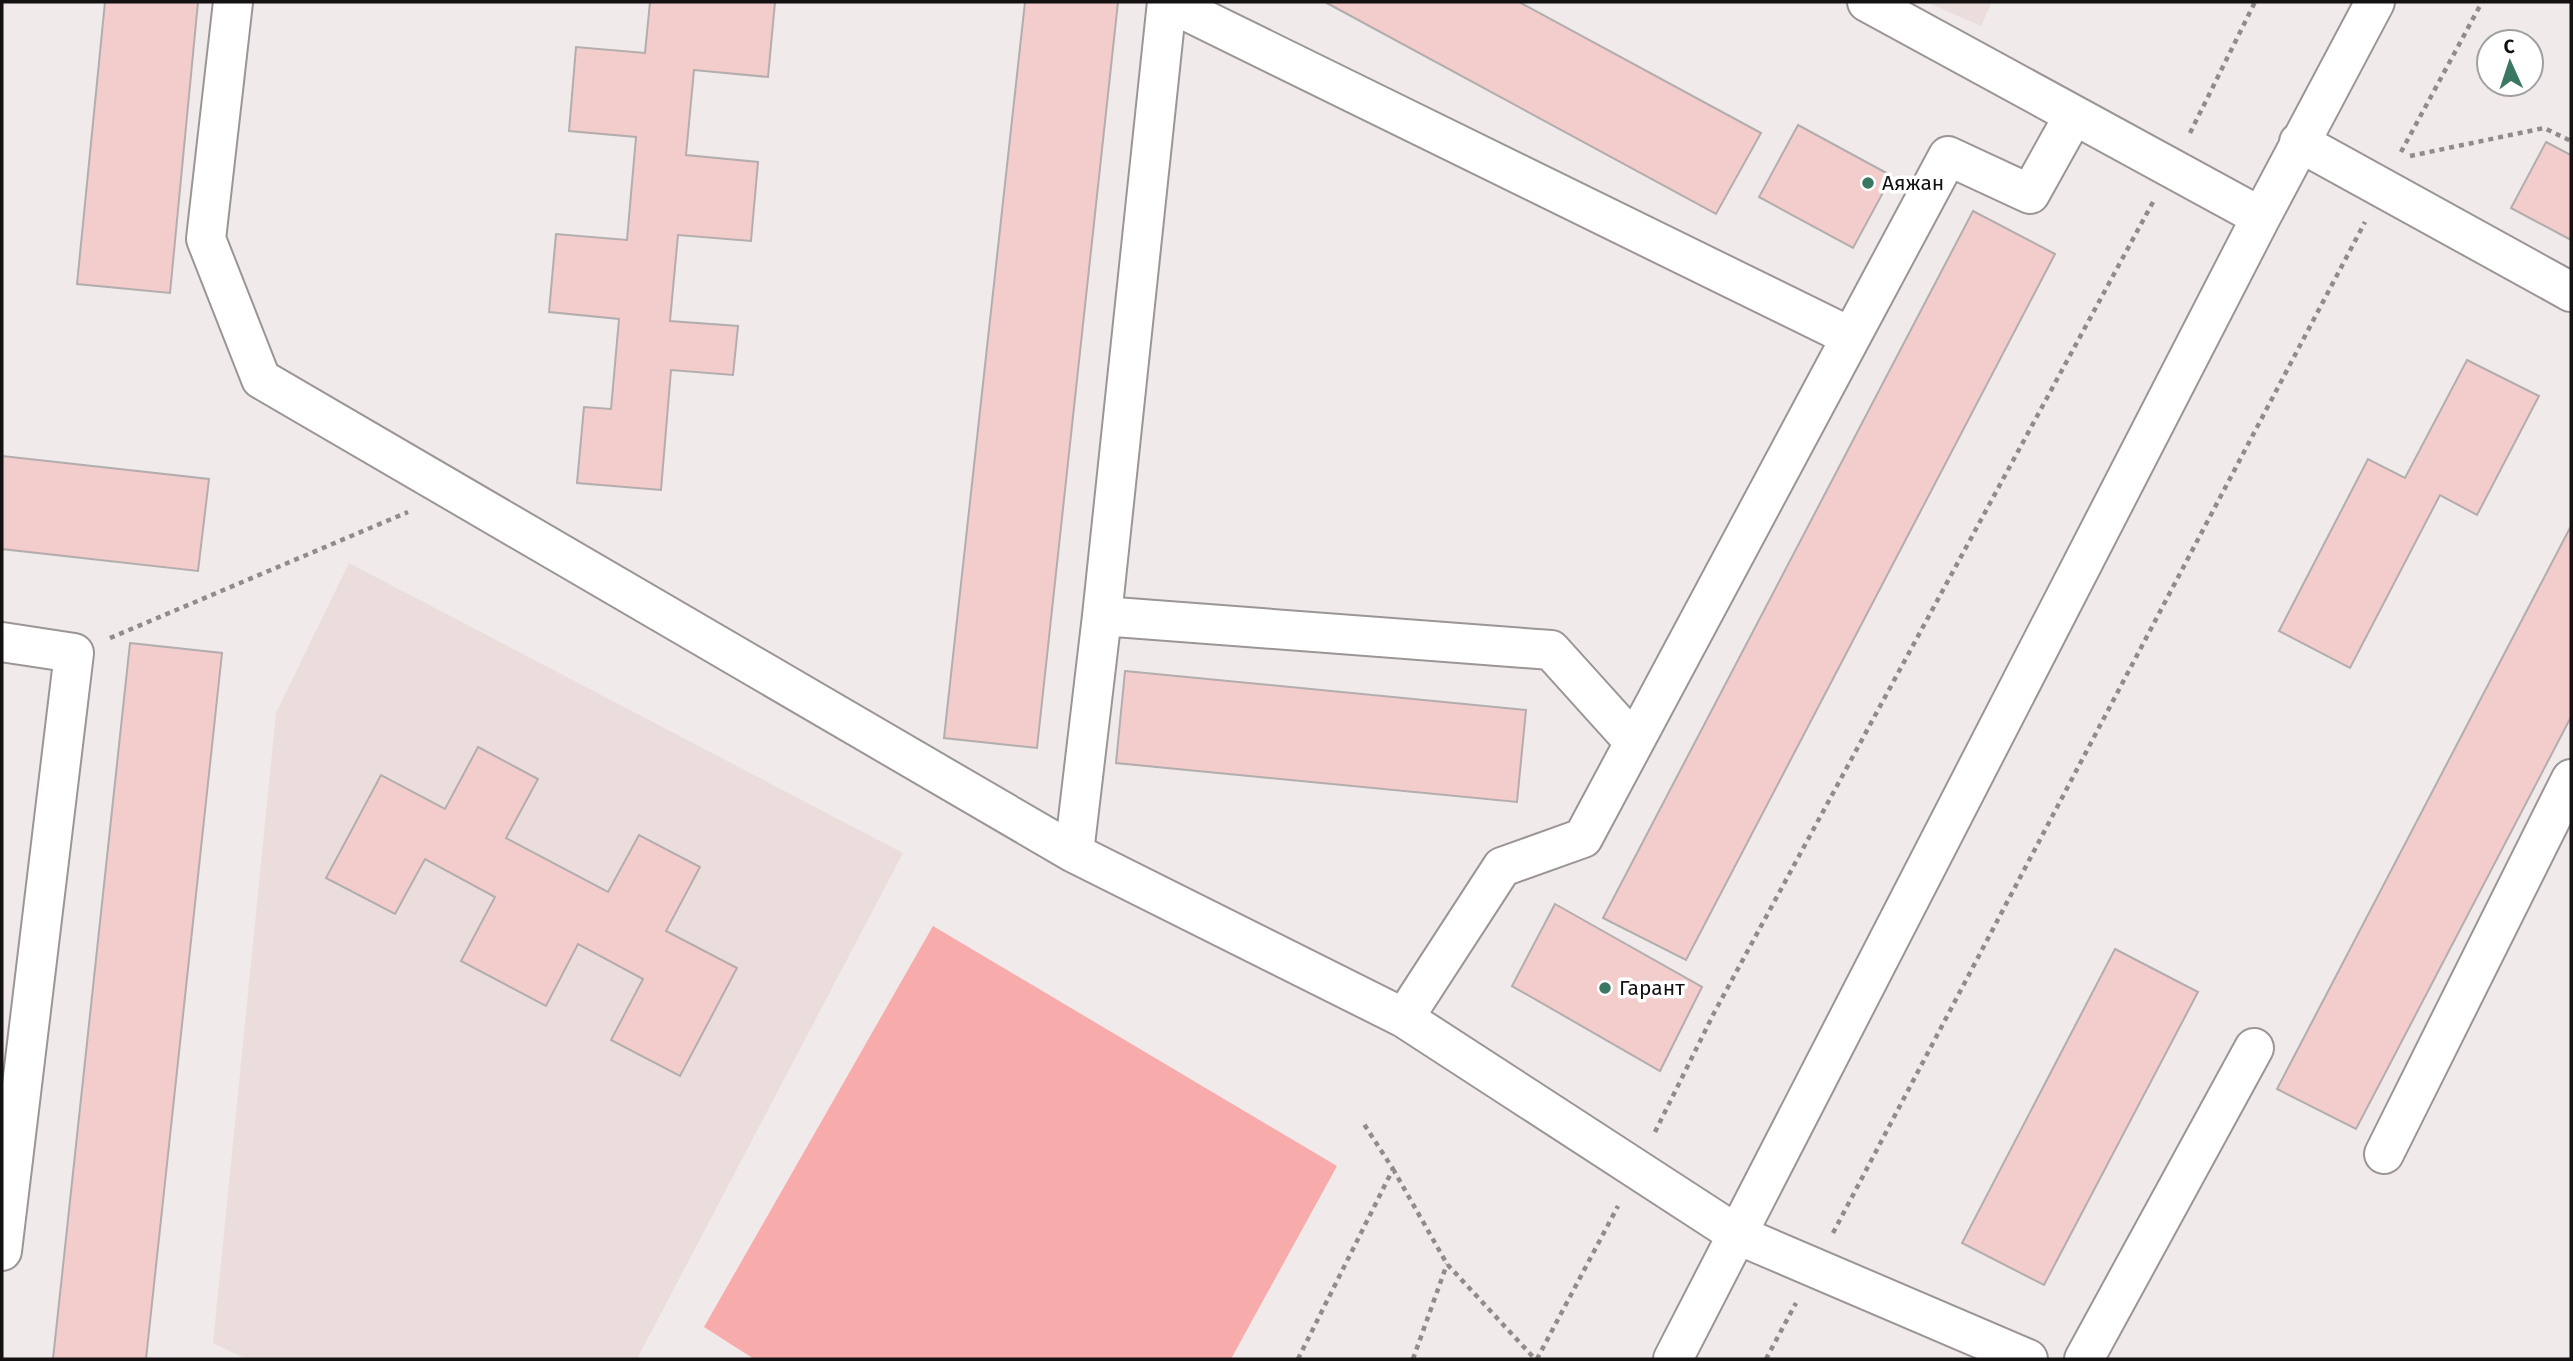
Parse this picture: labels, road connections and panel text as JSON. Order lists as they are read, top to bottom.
{
  "places": ["Аяжан", "Гарант"],
  "north": "top"
}
